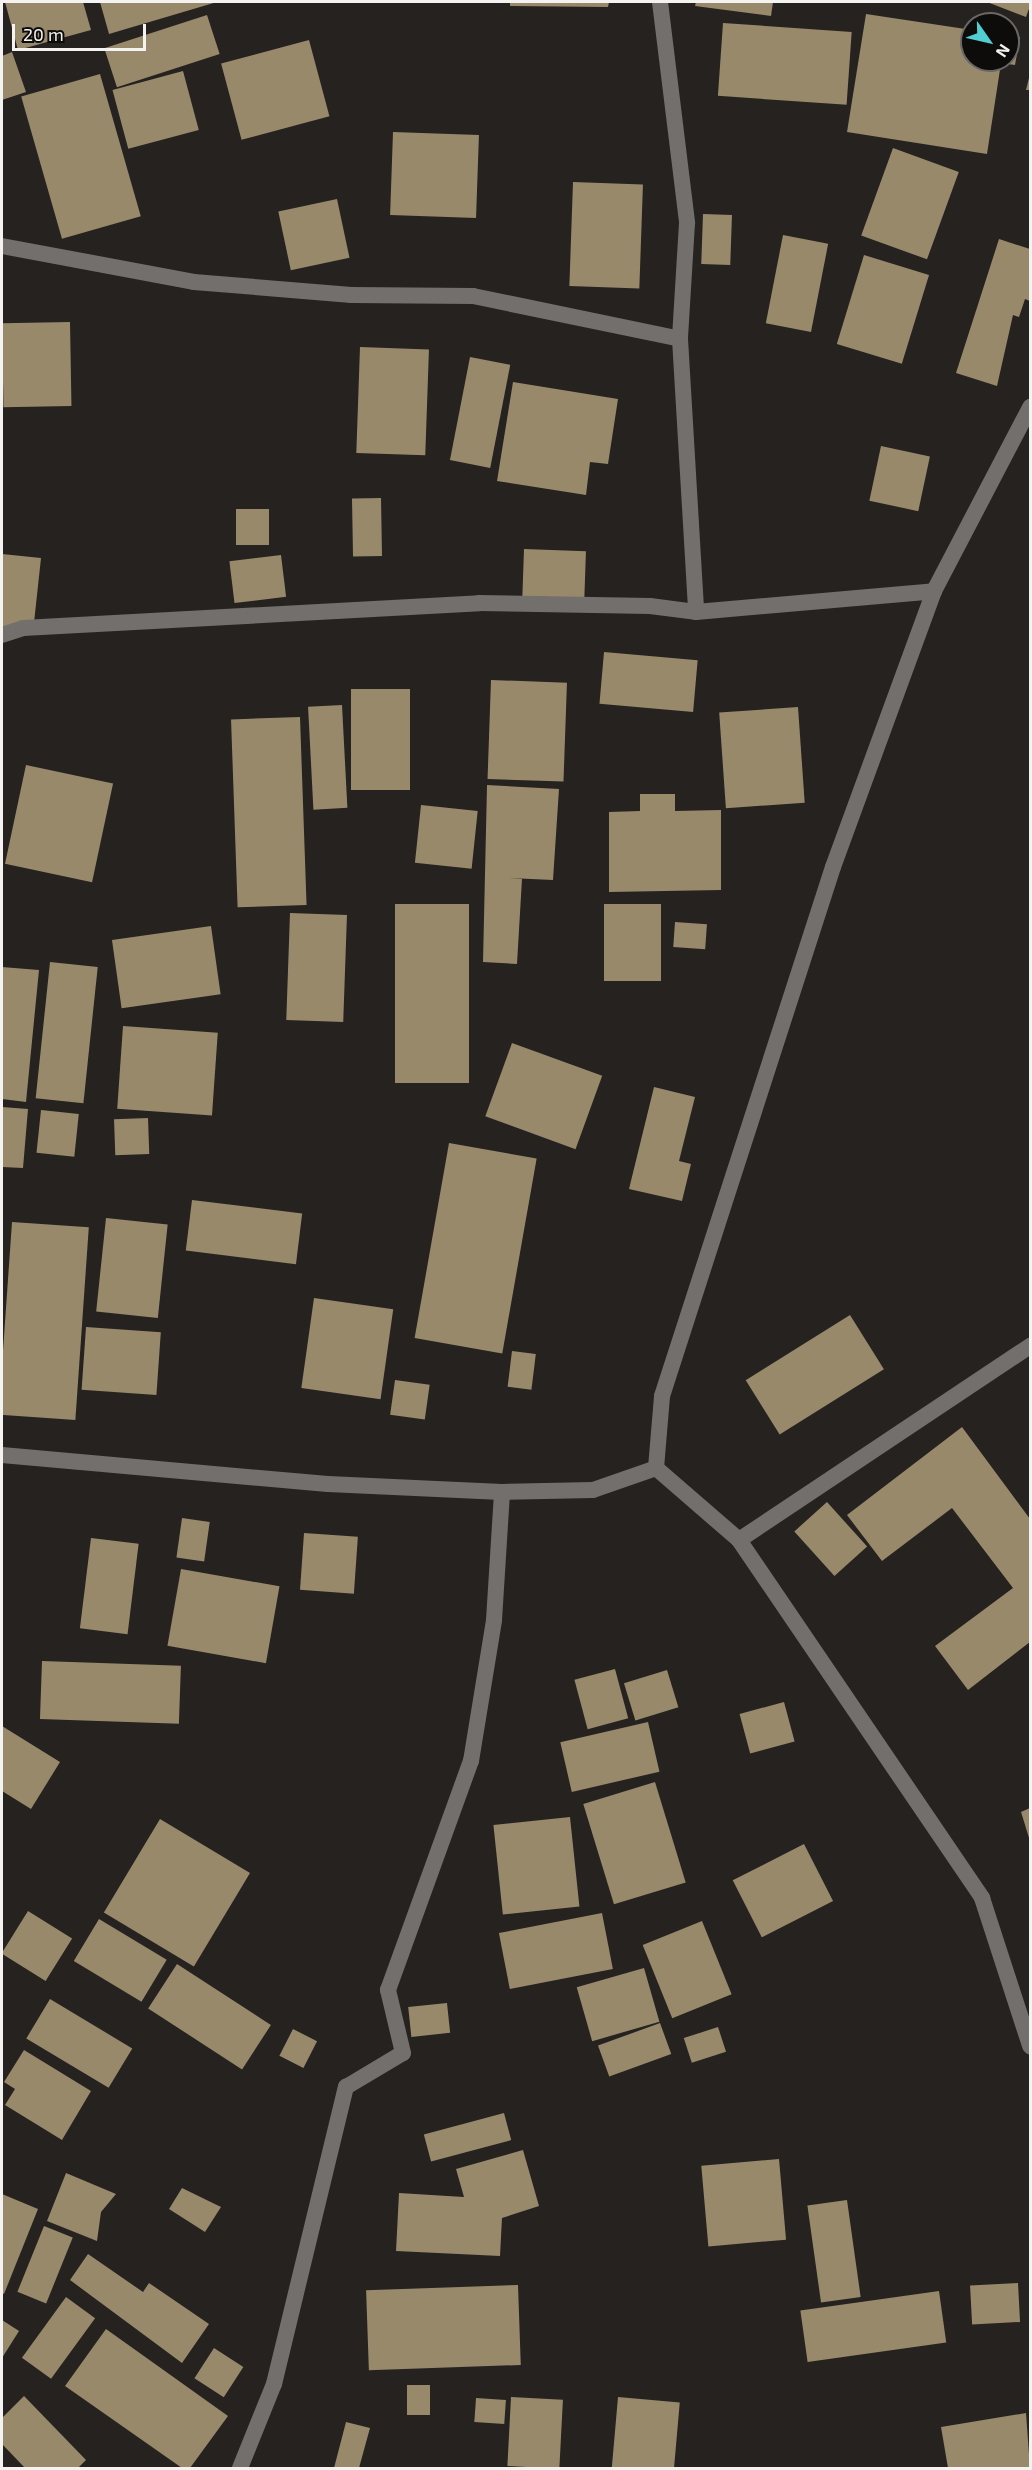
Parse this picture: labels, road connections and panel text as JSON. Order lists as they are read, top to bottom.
{
  "scale_bar": "20 m",
  "north": "bottom right"
}
